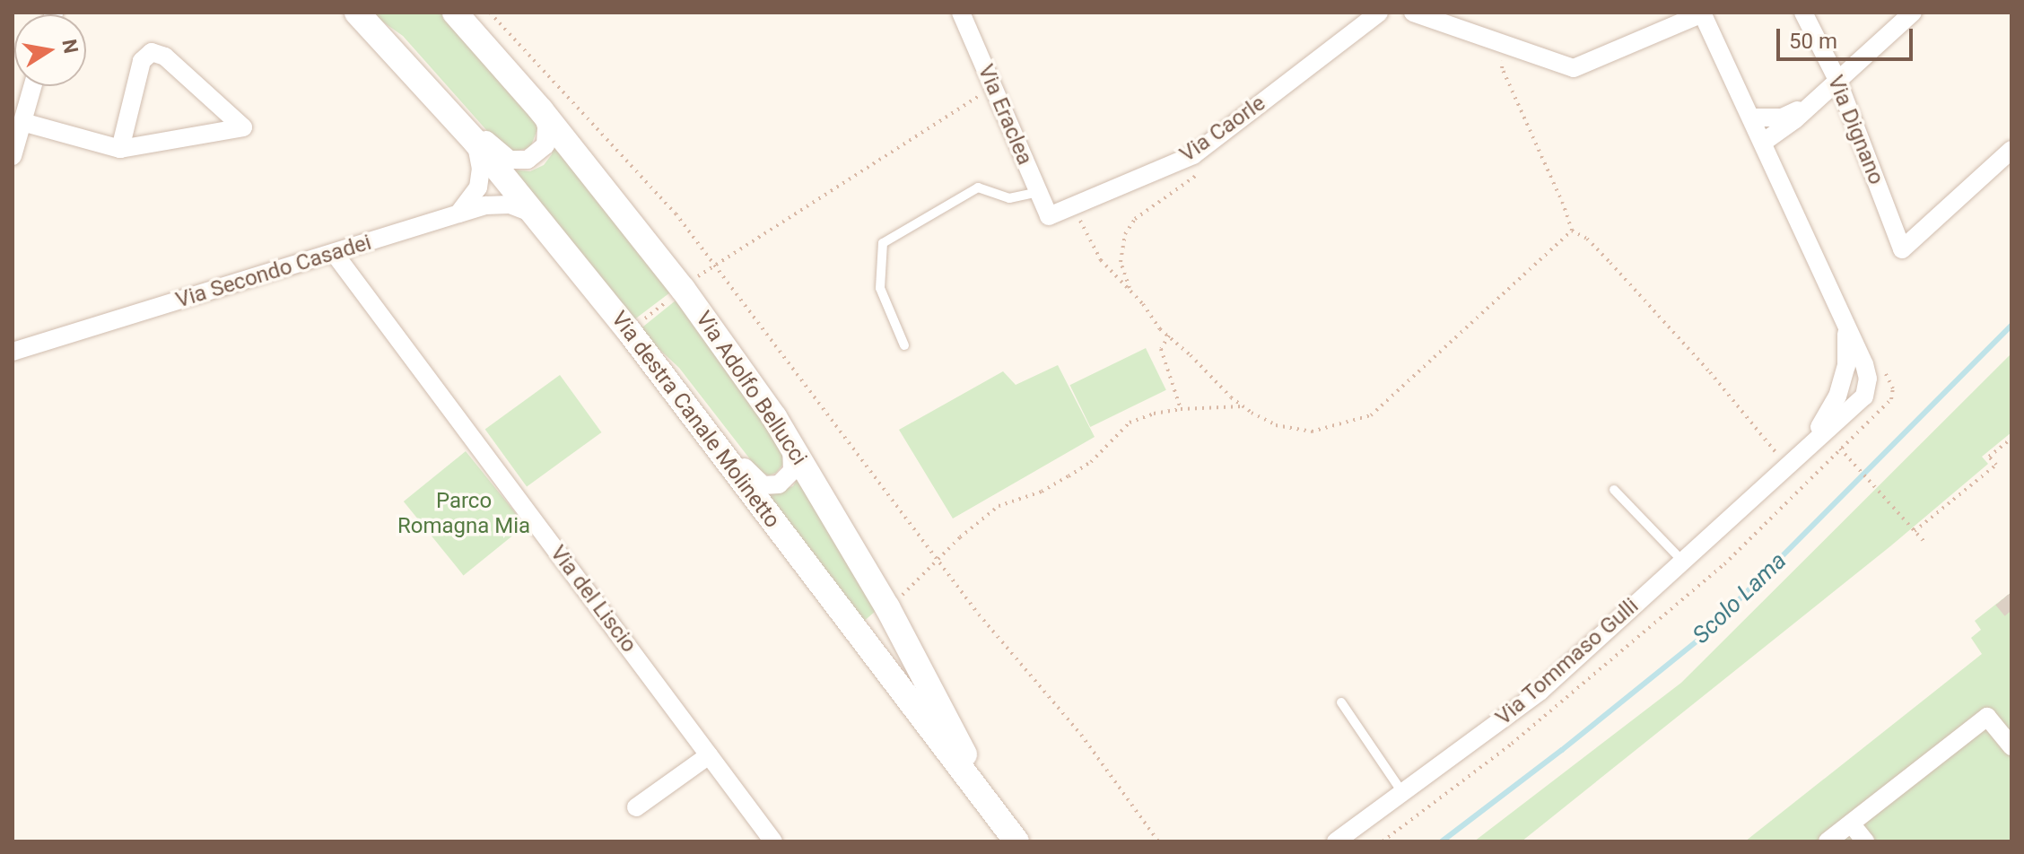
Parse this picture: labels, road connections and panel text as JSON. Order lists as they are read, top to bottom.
{
  "streets": {
    "street": [
      "Via Eraclea",
      "Via Caorle",
      "Via Dignano",
      "Via Secondo Casadei",
      "Via Adolfo Bellucci",
      "Via destra Canale Molinetto",
      "Via del Liscio",
      "Via Tommaso Gulli"
    ]
  },
  "crossings": [
    ["Via Eraclea", "Via Caorle"],
    ["Via Secondo Casadei", "Via destra Canale Molinetto"],
    ["Via Secondo Casadei", "Via del Liscio"],
    ["Via Adolfo Bellucci", "Via destra Canale Molinetto"]
  ],
  "water": ["Scolo Lama"],
  "parks": ["Parco Romagna Mia"],
  "scale_bar": "50 m",
  "north": "right"
}
